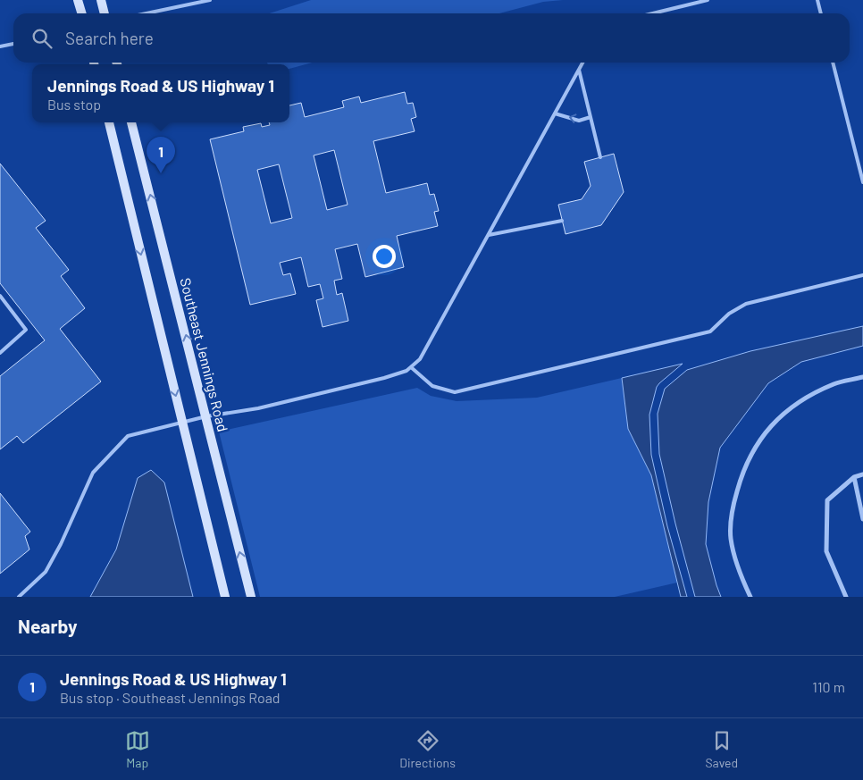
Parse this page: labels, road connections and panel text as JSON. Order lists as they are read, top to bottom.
{
  "streets": {
    "street": ["Southeast Jennings Road"]
  },
  "page": {
    "search": "Search here",
    "popup": ["Jennings Road & US Highway 1", "Bus stop"],
    "pins": "1",
    "heading": "Nearby",
    "list": [
      {
        "mark": "1",
        "name": "Jennings Road & US Highway 1",
        "note": "Bus stop · Southeast Jennings Road",
        "value": "110 m"
      }
    ],
    "nav": ["Map", "Directions", "Saved"]
  }
}
